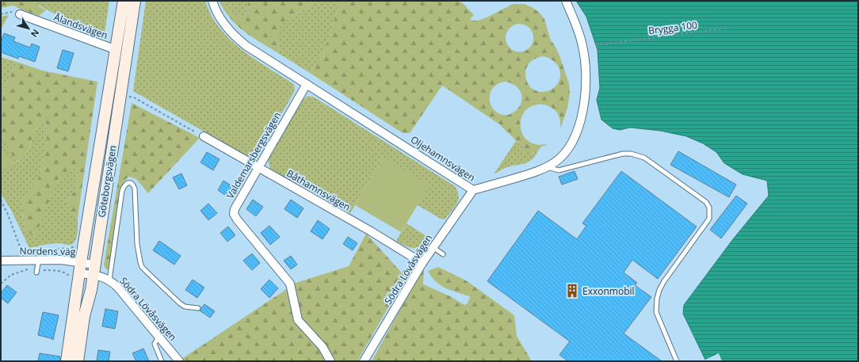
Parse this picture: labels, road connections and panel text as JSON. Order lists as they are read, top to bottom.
{
  "streets": {
    "main road": ["Göteborgsvägen"],
    "street": [
      "Ålandsvägen",
      "Valdemarsbergsvägen",
      "Oljehamnsvägen",
      "Båthamnsvägen",
      "Nordens väg",
      "Södra Lövåsvägen"
    ],
    "path": ["Brygga 100"]
  },
  "crossings": [
    ["Ålandsvägen", "Göteborgsvägen"],
    ["Valdemarsbergsvägen", "Oljehamnsvägen"],
    ["Valdemarsbergsvägen", "Båthamnsvägen"],
    ["Oljehamnsvägen", "Södra Lövåsvägen"],
    ["Göteborgsvägen", "Nordens väg"],
    ["Göteborgsvägen", "Södra Lövåsvägen"],
    ["Båthamnsvägen", "Södra Lövåsvägen"],
    ["Nordens väg", "Södra Lövåsvägen"]
  ],
  "places": {
    "building": ["Exxonmobil"]
  },
  "north": "bottom right"
}
